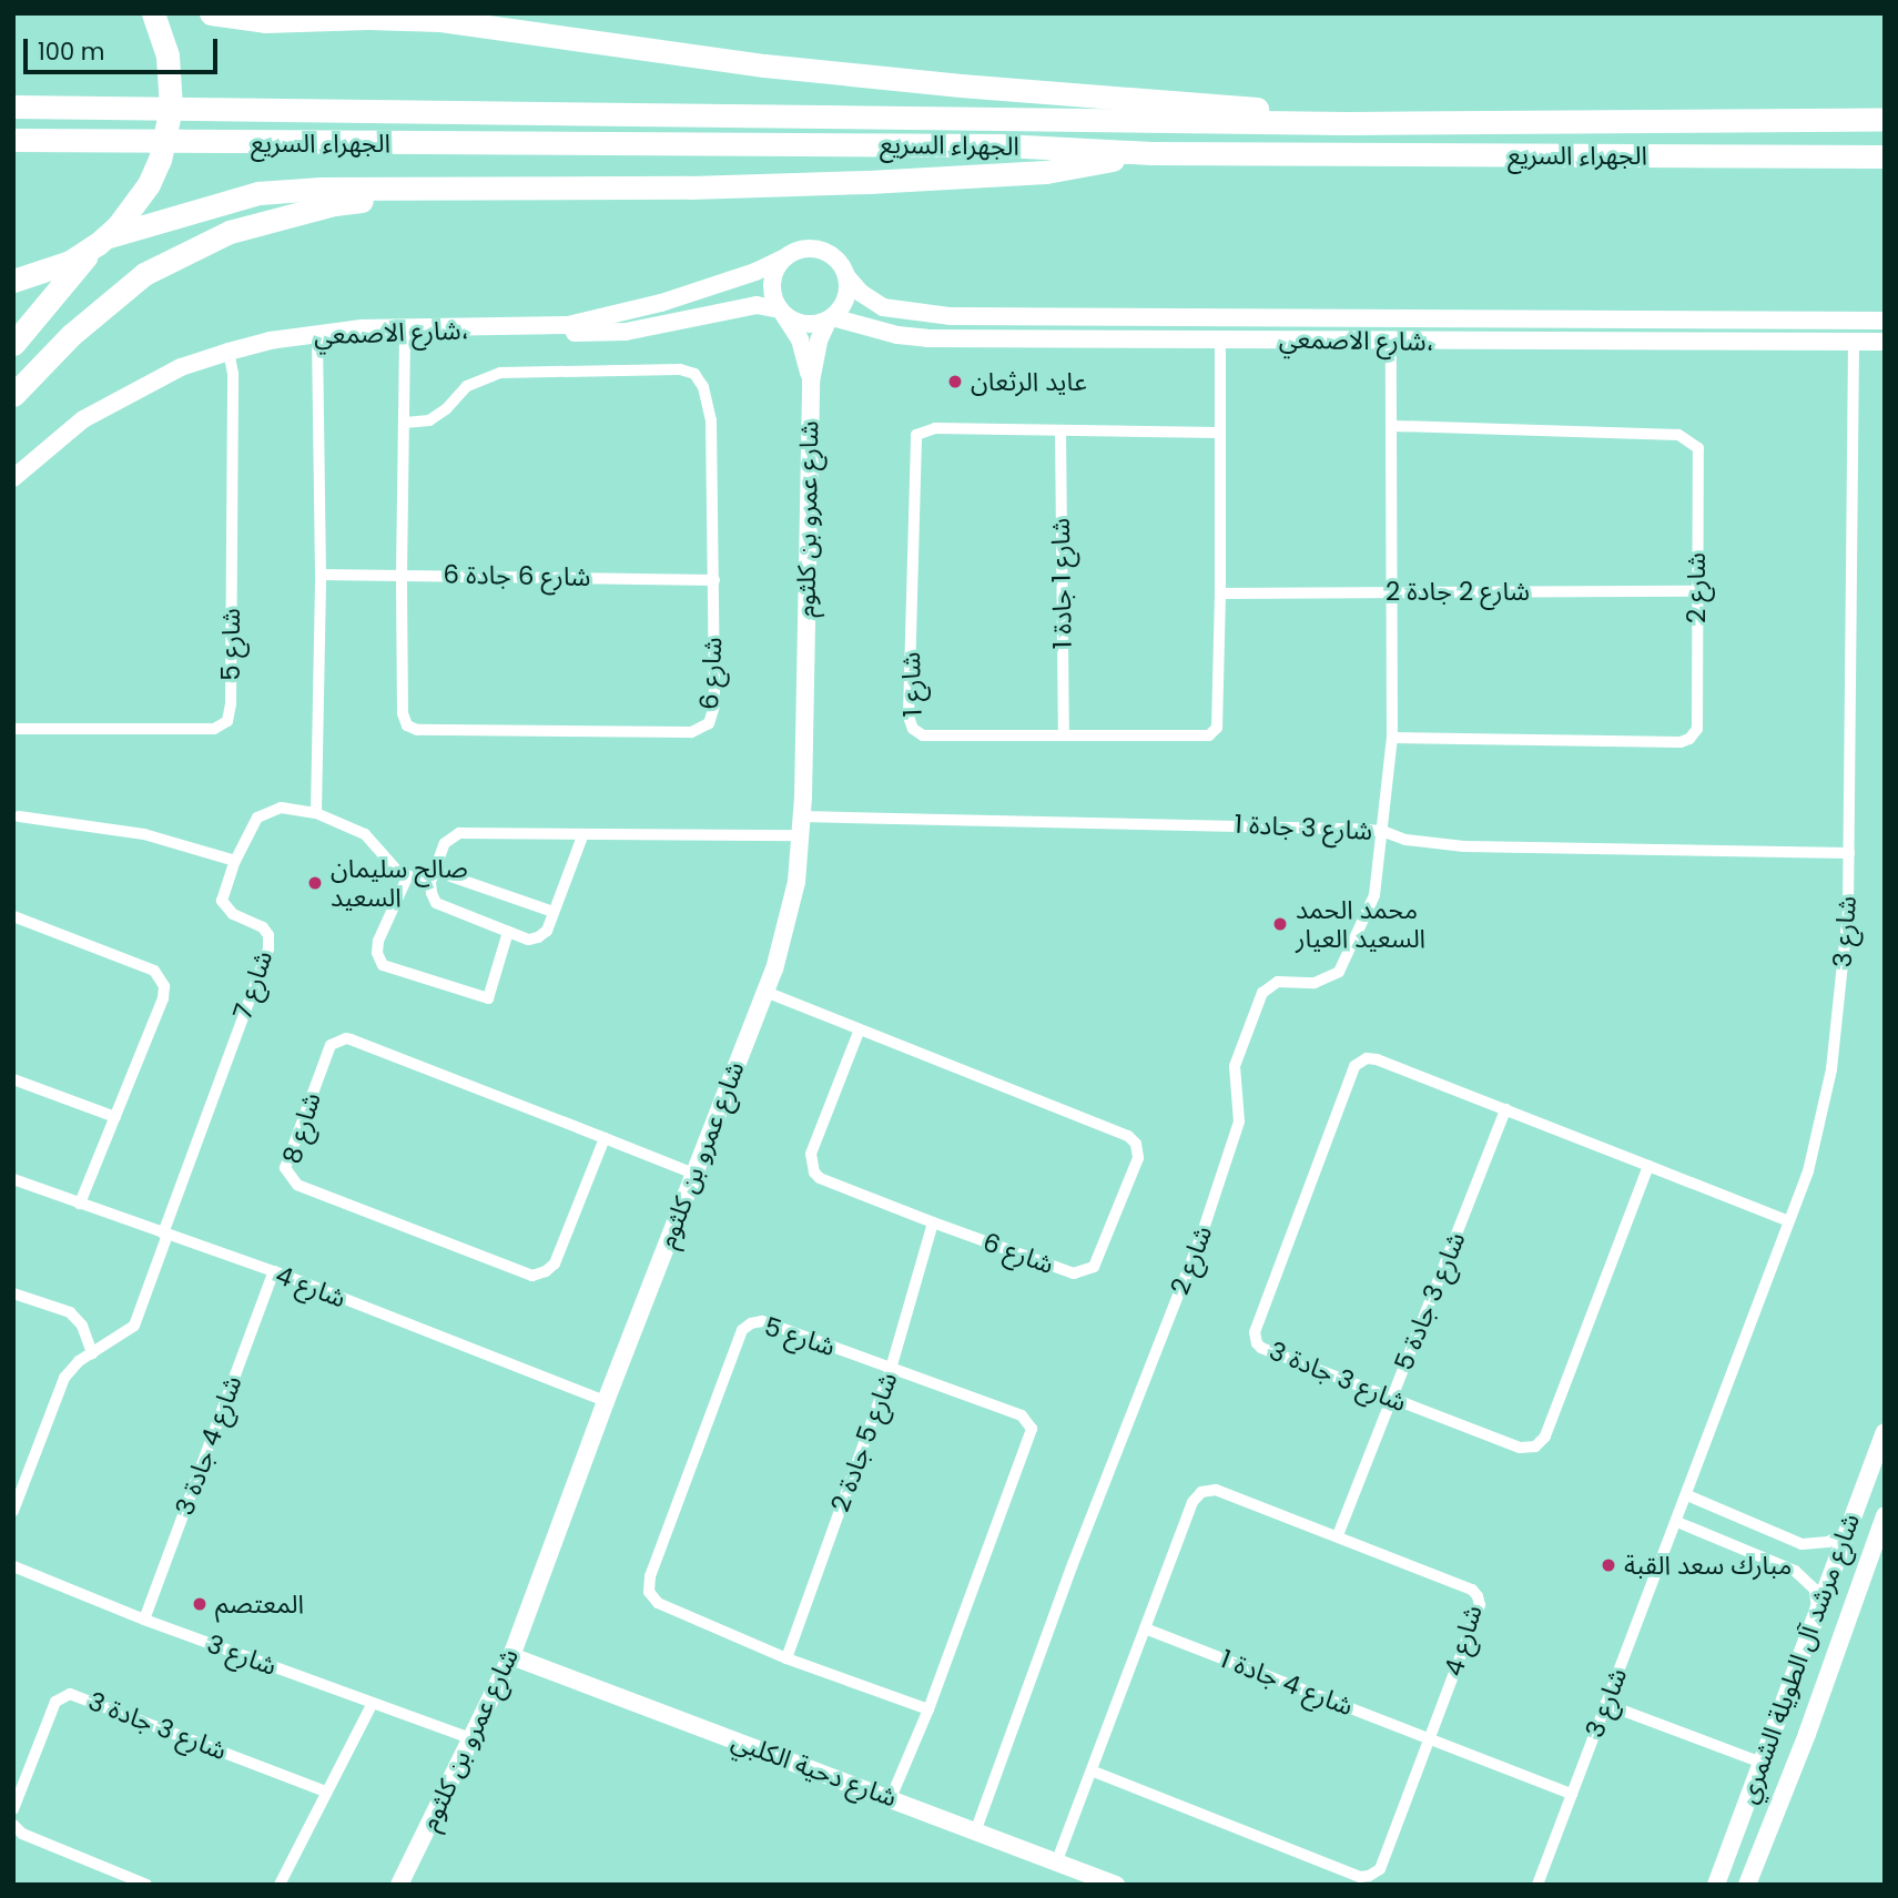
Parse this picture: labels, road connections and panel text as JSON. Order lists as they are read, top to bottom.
{
  "streets": {
    "highway": ["الجهراء السريع"],
    "street": [
      "شارع الاصمعي،",
      "شارع عمرو بن كلثوم",
      "شارع 6 جادة 6",
      "شارع 1 جادة 1",
      "شارع 2",
      "شارع 2 جادة 2",
      "شارع 5",
      "شارع 6",
      "شارع 1",
      "شارع 3 جادة 1",
      "شارع 3",
      "شارع 7",
      "شارع 8",
      "شارع 4",
      "شارع 3 جادة 5",
      "شارع 3 جادة 3",
      "شارع 5 جادة 2",
      "شارع 4 جادة 3",
      "شارع مرشد آل الطويلة الشمري",
      "شارع 4 جادة 1",
      "شارع دحية الكلبي"
    ]
  },
  "crossings": [
    ["شارع الاصمعي،", "شارع عمرو بن كلثوم"],
    ["شارع الاصمعي،", "شارع 2"],
    ["شارع الاصمعي،", "شارع 5"],
    ["شارع الاصمعي،", "شارع 6"],
    ["شارع الاصمعي،", "شارع 1"],
    ["شارع الاصمعي،", "شارع 3"],
    ["شارع عمرو بن كلثوم", "شارع 6"],
    ["شارع عمرو بن كلثوم", "شارع 3 جادة 1"],
    ["شارع عمرو بن كلثوم", "شارع 3"],
    ["شارع عمرو بن كلثوم", "شارع 8"],
    ["شارع عمرو بن كلثوم", "شارع 4"],
    ["شارع عمرو بن كلثوم", "شارع دحية الكلبي"],
    ["شارع 6 جادة 6", "شارع 6"],
    ["شارع 1 جادة 1", "شارع 1"],
    ["شارع 2", "شارع 2 جادة 2"],
    ["شارع 2", "شارع 3 جادة 1"],
    ["شارع 2", "شارع دحية الكلبي"],
    ["شارع 2 جادة 2", "شارع 1"],
    ["شارع 5", "شارع 5 جادة 2"],
    ["شارع 5", "شارع دحية الكلبي"],
    ["شارع 6", "شارع 5 جادة 2"],
    ["شارع 3 جادة 1", "شارع 3"],
    ["شارع 3", "شارع 3 جادة 3"],
    ["شارع 3", "شارع 4 جادة 3"],
    ["شارع 3", "شارع 4 جادة 1"],
    ["شارع 7", "شارع 4"],
    ["شارع 4", "شارع 3 جادة 5"],
    ["شارع 4", "شارع 4 جادة 3"],
    ["شارع 4", "شارع 4 جادة 1"],
    ["شارع 4", "شارع دحية الكلبي"],
    ["شارع 3 جادة 5", "شارع 3 جادة 3"]
  ],
  "places": [
    "عايد الرثعان",
    "صالح سليمان السعيد",
    "محمد الحمد السعيد العيار",
    "مبارك سعد القبة",
    "المعتصم"
  ],
  "scale_bar": "100 m"
}
